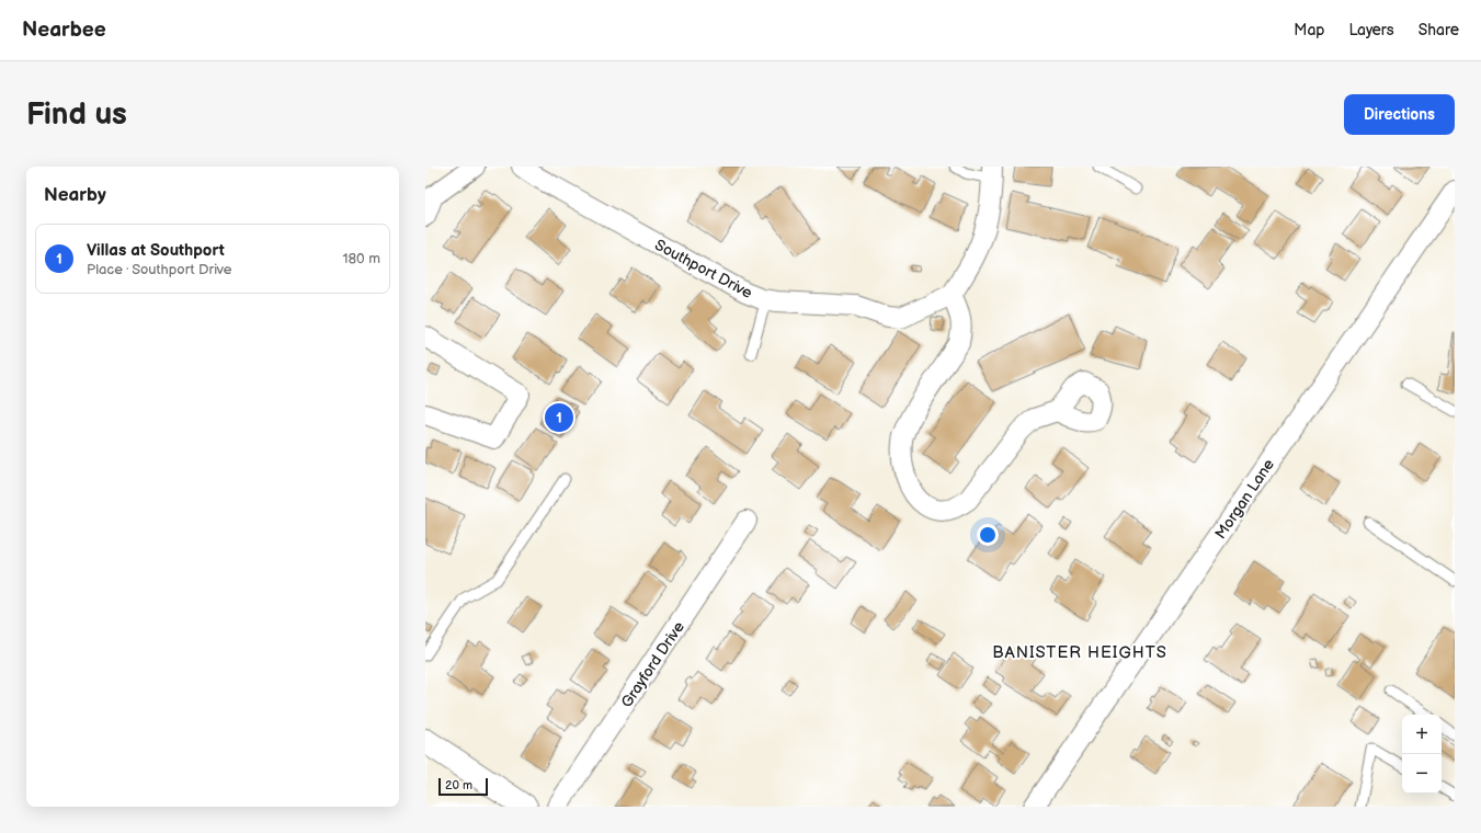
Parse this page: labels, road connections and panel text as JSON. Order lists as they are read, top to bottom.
{
  "streets": {
    "street": ["Southport Drive", "Morgan Lane", "Grayford Drive"]
  },
  "districts": ["BANISTER HEIGHTS"],
  "scale_bar": "20 m",
  "page": {
    "header": "Nearbee",
    "nav": ["Map", "Layers", "Share"],
    "buttons": "Directions",
    "title": "Find us",
    "heading": "Nearby",
    "list": [
      {
        "mark": "1",
        "name": "Villas at Southport",
        "note": "Place · Southport Drive",
        "value": "180 m"
      }
    ],
    "pins": "1",
    "map_buttons": ["+", "−"],
    "scale": "20 m"
  }
}
